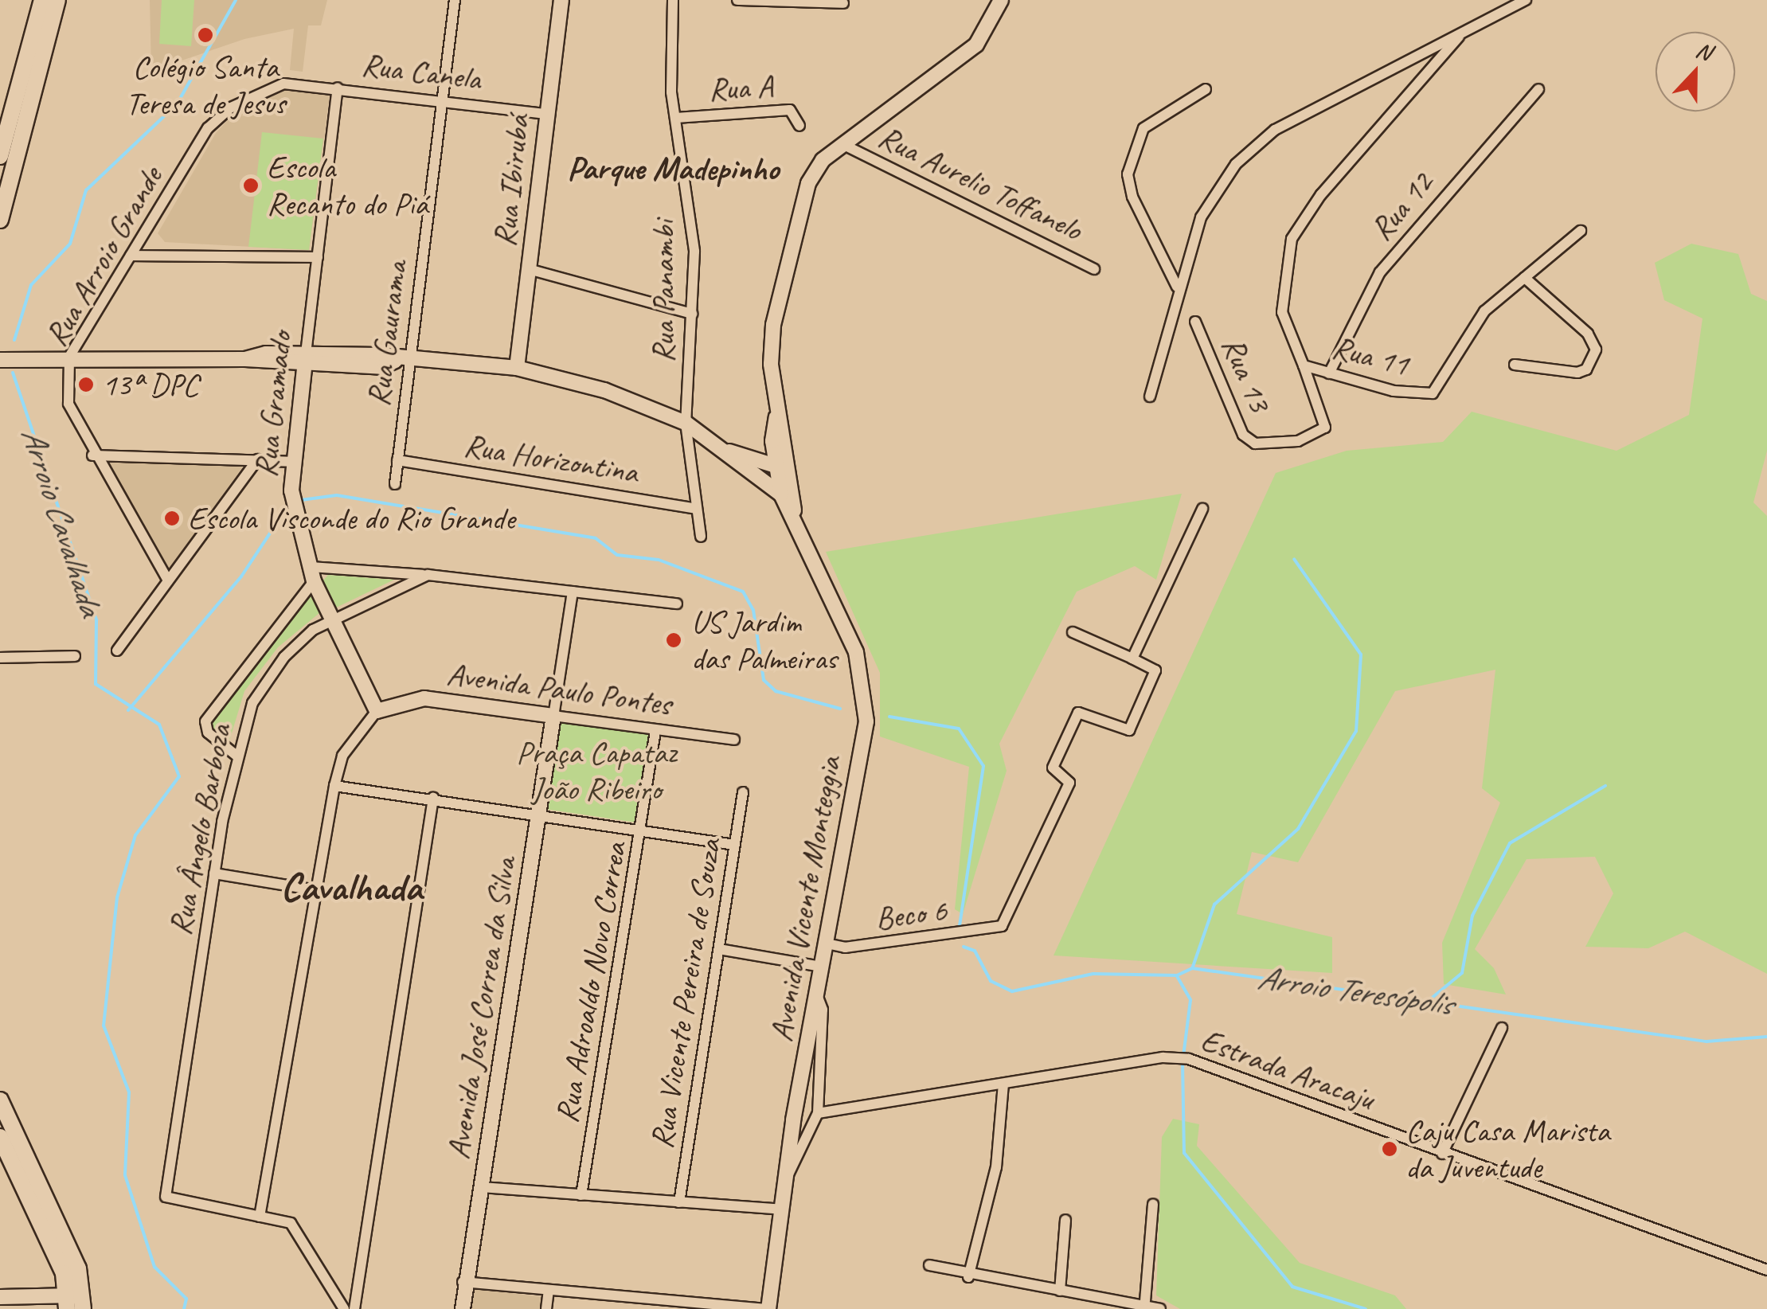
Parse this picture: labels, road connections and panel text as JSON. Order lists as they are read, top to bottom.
{
  "streets": {
    "main road": [
      "Rua Ibirubá",
      "Rua Gramado",
      "Avenida Paulo Pontes",
      "Avenida Vicente Monteggia",
      "Avenida José Correa da Silva"
    ],
    "street": [
      "Rua Canela",
      "Rua A",
      "Rua Aurelio Toffanelo",
      "Rua 12",
      "Rua Arroio Grande",
      "Rua Panambi",
      "Rua Gaurama",
      "Rua 11",
      "Rua 13",
      "Rua Horizontina",
      "Rua Ângelo Barboza",
      "Beco 6",
      "Rua Adroaldo Novo Correa",
      "Rua Vicente Pereira de Souza",
      "Estrada Aracaju"
    ]
  },
  "crossings": [
    ["Rua Canela", "Rua Ibirubá"],
    ["Rua Canela", "Rua Arroio Grande"],
    ["Rua Canela", "Rua Gaurama"],
    ["Rua Canela", "Rua Gramado"],
    ["Rua A", "Rua Panambi"],
    ["Rua Aurelio Toffanelo", "Avenida Vicente Monteggia"],
    ["Rua 12", "Rua 11"],
    ["Rua Arroio Grande", "Rua Gramado"],
    ["Rua Panambi", "Rua Horizontina"],
    ["Rua Gaurama", "Rua Horizontina"],
    ["Rua 11", "Rua 13"],
    ["Rua Gramado", "Avenida Paulo Pontes"],
    ["Rua Gramado", "Rua Ângelo Barboza"],
    ["Avenida Paulo Pontes", "Rua Adroaldo Novo Correa"],
    ["Avenida Paulo Pontes", "Avenida José Correa da Silva"],
    ["Avenida Vicente Monteggia", "Beco 6"]
  ],
  "districts": ["Parque Madepinho", "Cavalhada"],
  "water": ["Arroio Cavalhada", "Arroio Teresópolis"],
  "parks": ["Praça Capataz João Ribeiro"],
  "places": [
    "Colégio Santa Teresa de Jesus",
    "Escola Recanto do Piá",
    "13ª DPC",
    "Escola Visconde do Rio Grande",
    "US Jardim das Palmeiras",
    "Caju Casa Marista da Juventude"
  ],
  "north": "top"
}
